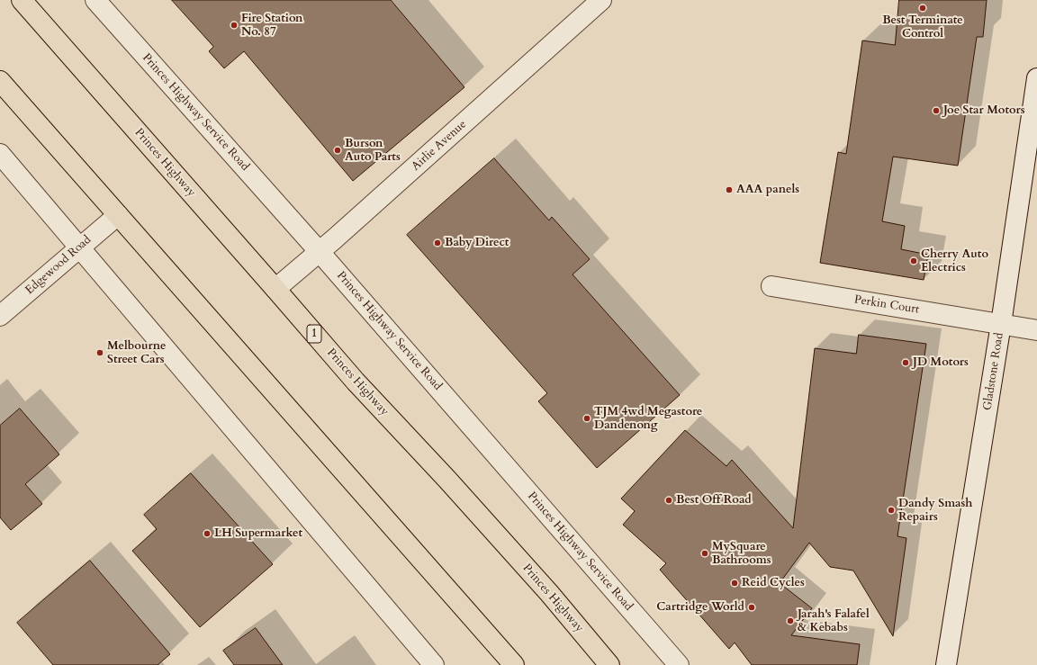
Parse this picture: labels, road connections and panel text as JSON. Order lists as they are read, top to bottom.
{
  "streets": {
    "highway": ["Princes Highway", "1"],
    "street": [
      "Princes Highway Service Road",
      "Airlie Avenue",
      "Edgewood Road",
      "Perkin Court",
      "Gladstone Road"
    ]
  },
  "crossings": [
    ["Princes Highway Service Road", "Airlie Avenue"],
    ["Airlie Avenue", "Princes Highway"],
    ["Perkin Court", "Gladstone Road"]
  ],
  "places": [
    "Best Terminate Control",
    "Fire Station No. 87",
    "Joe Star Motors",
    "Burson Auto Parts",
    "AAA panels",
    "Baby Direct",
    "Cherry Auto Electrics",
    "Melbourne Street Cars",
    "JD Motors",
    "TJM 4wd Megastore Dandenong",
    "Best Off Road",
    "Dandy Smash Repairs",
    "LH Supermarket",
    "MySquare Bathrooms",
    "Reid Cycles",
    "Cartridge World",
    "Jarah's Falafel & Kebabs"
  ]
}
